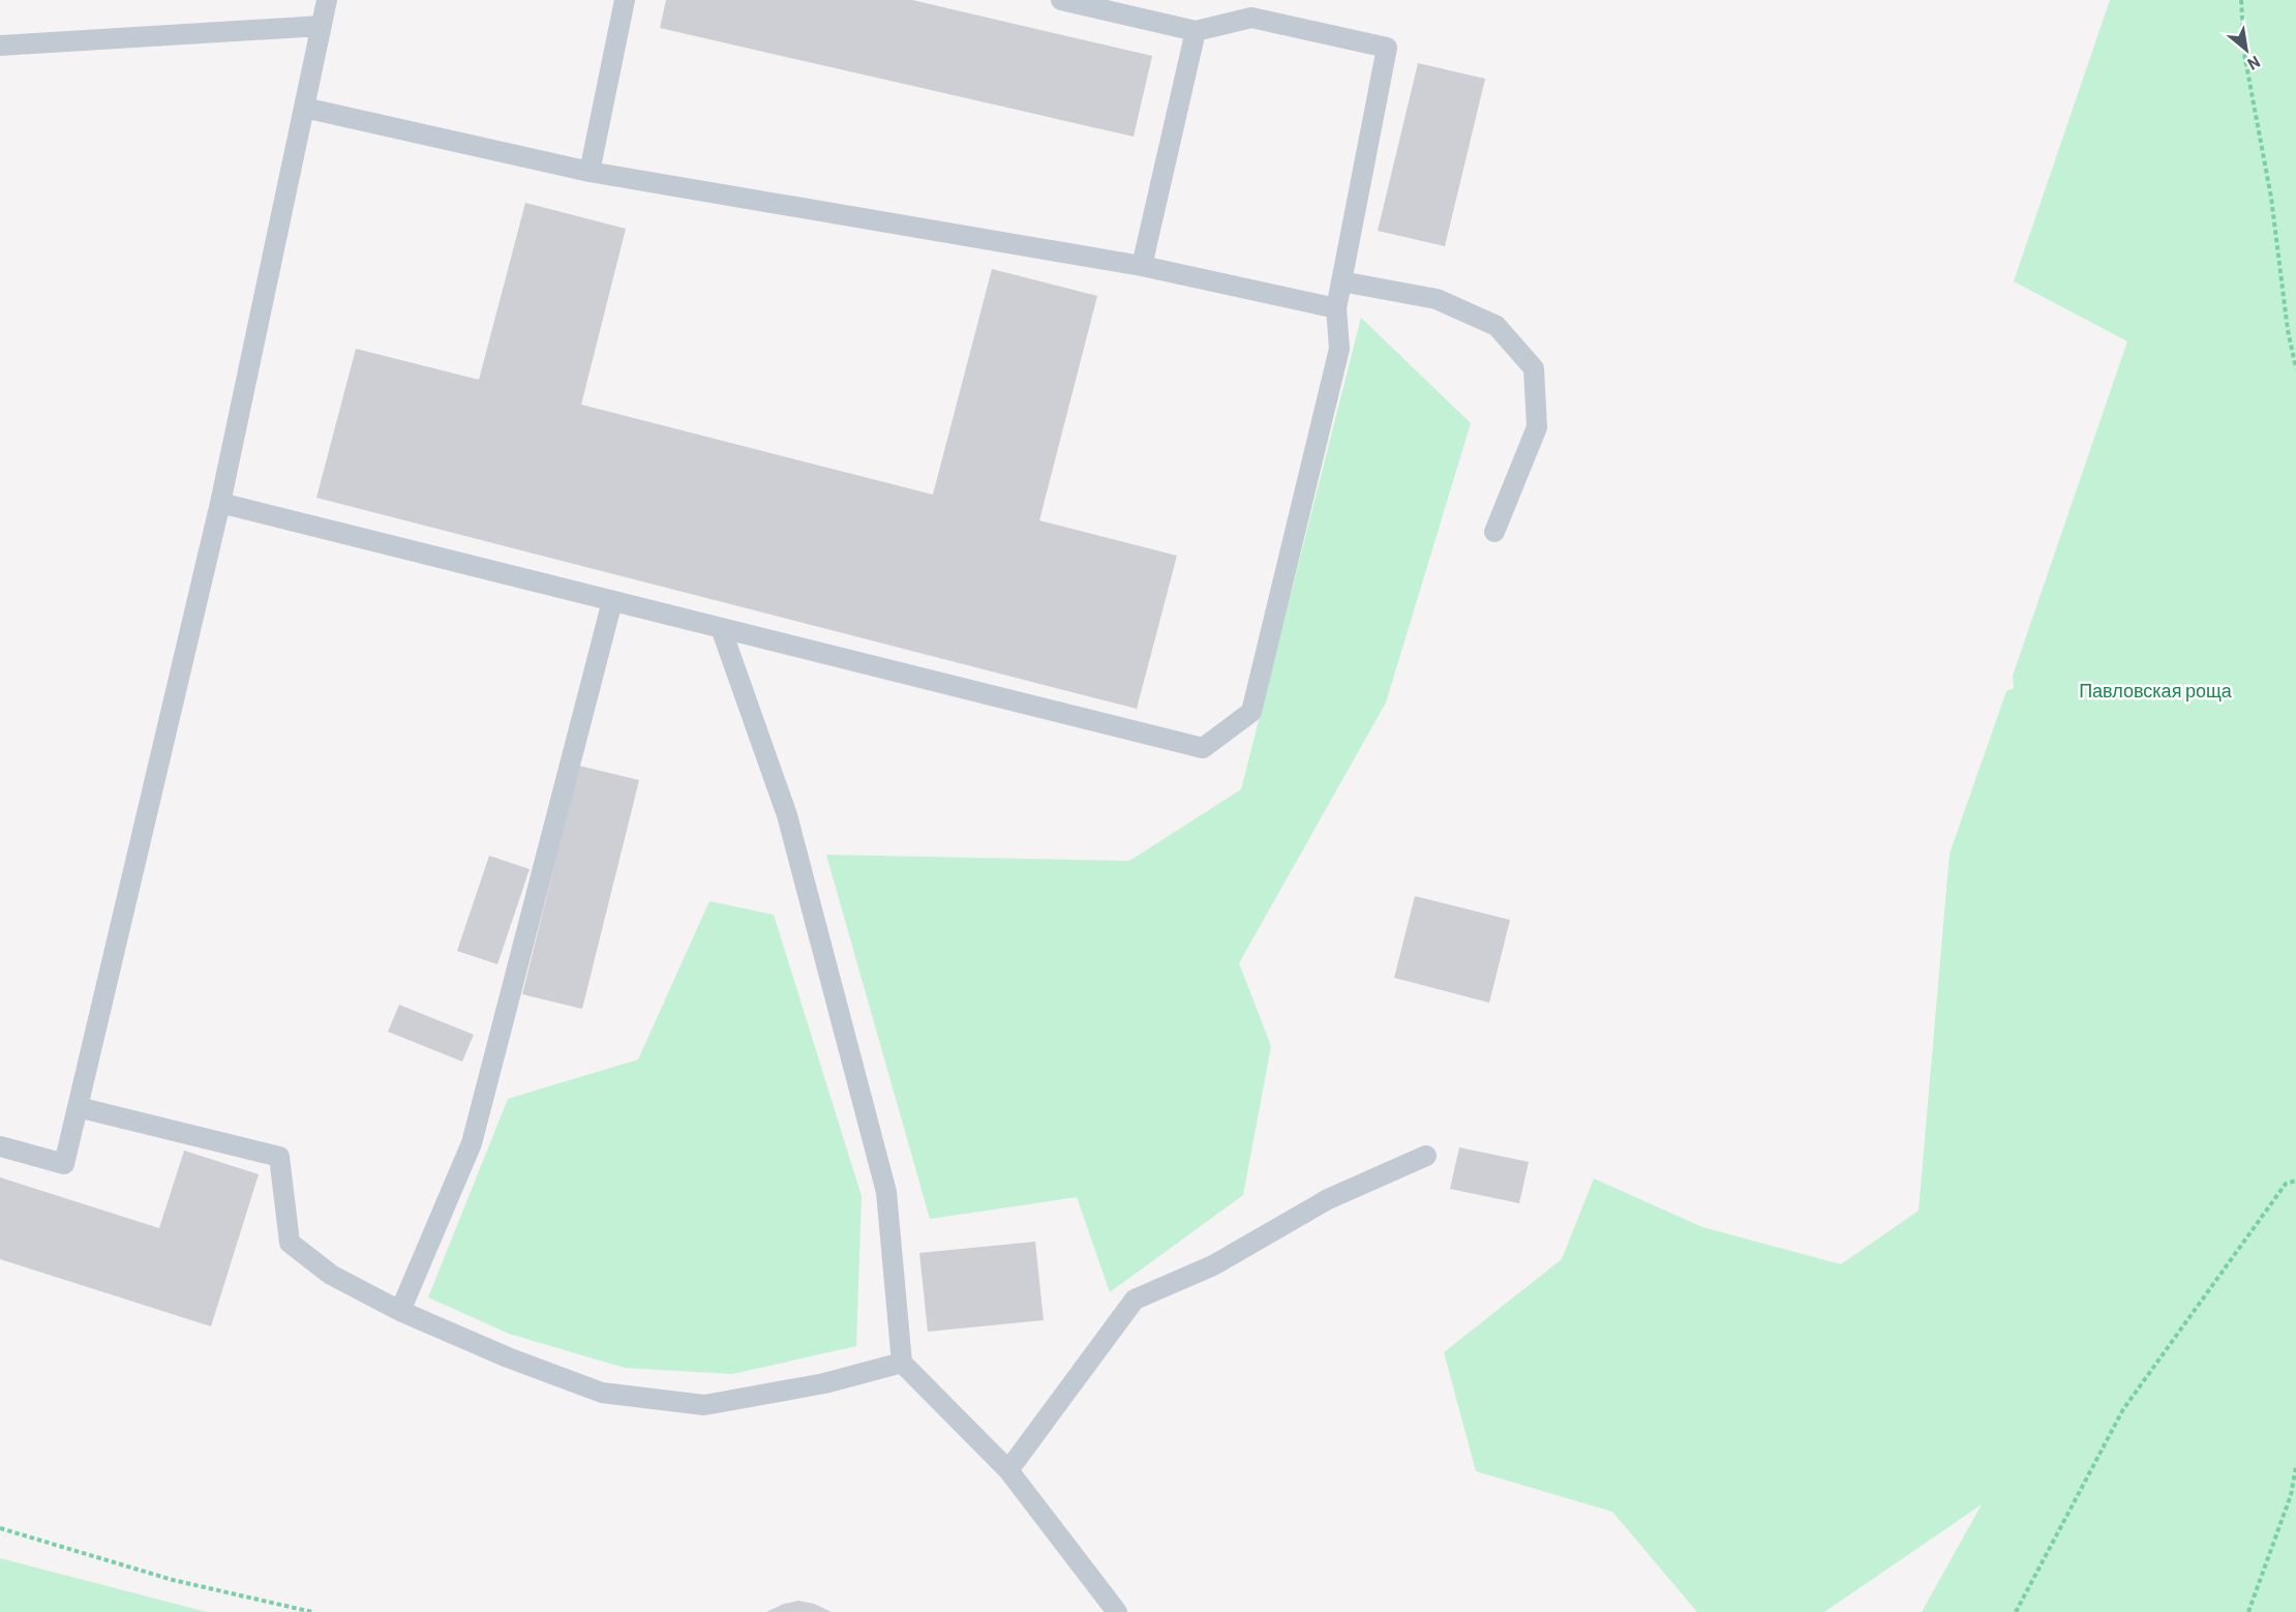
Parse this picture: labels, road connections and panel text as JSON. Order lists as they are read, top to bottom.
{
  "parks": ["Павловская роща"],
  "north": "bottom right"
}
